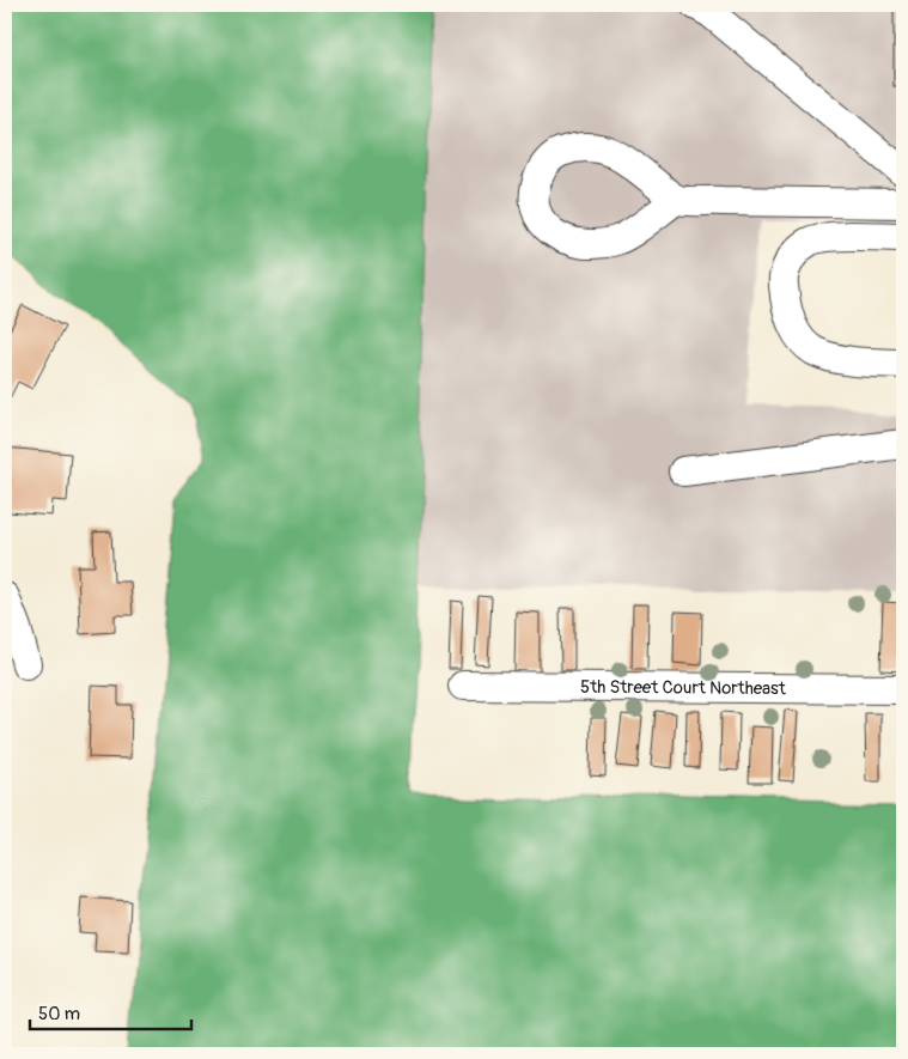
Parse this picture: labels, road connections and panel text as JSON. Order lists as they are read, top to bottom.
{
  "streets": {
    "street": ["5th Street Court Northeast"]
  },
  "scale_bar": "50 m"
}
